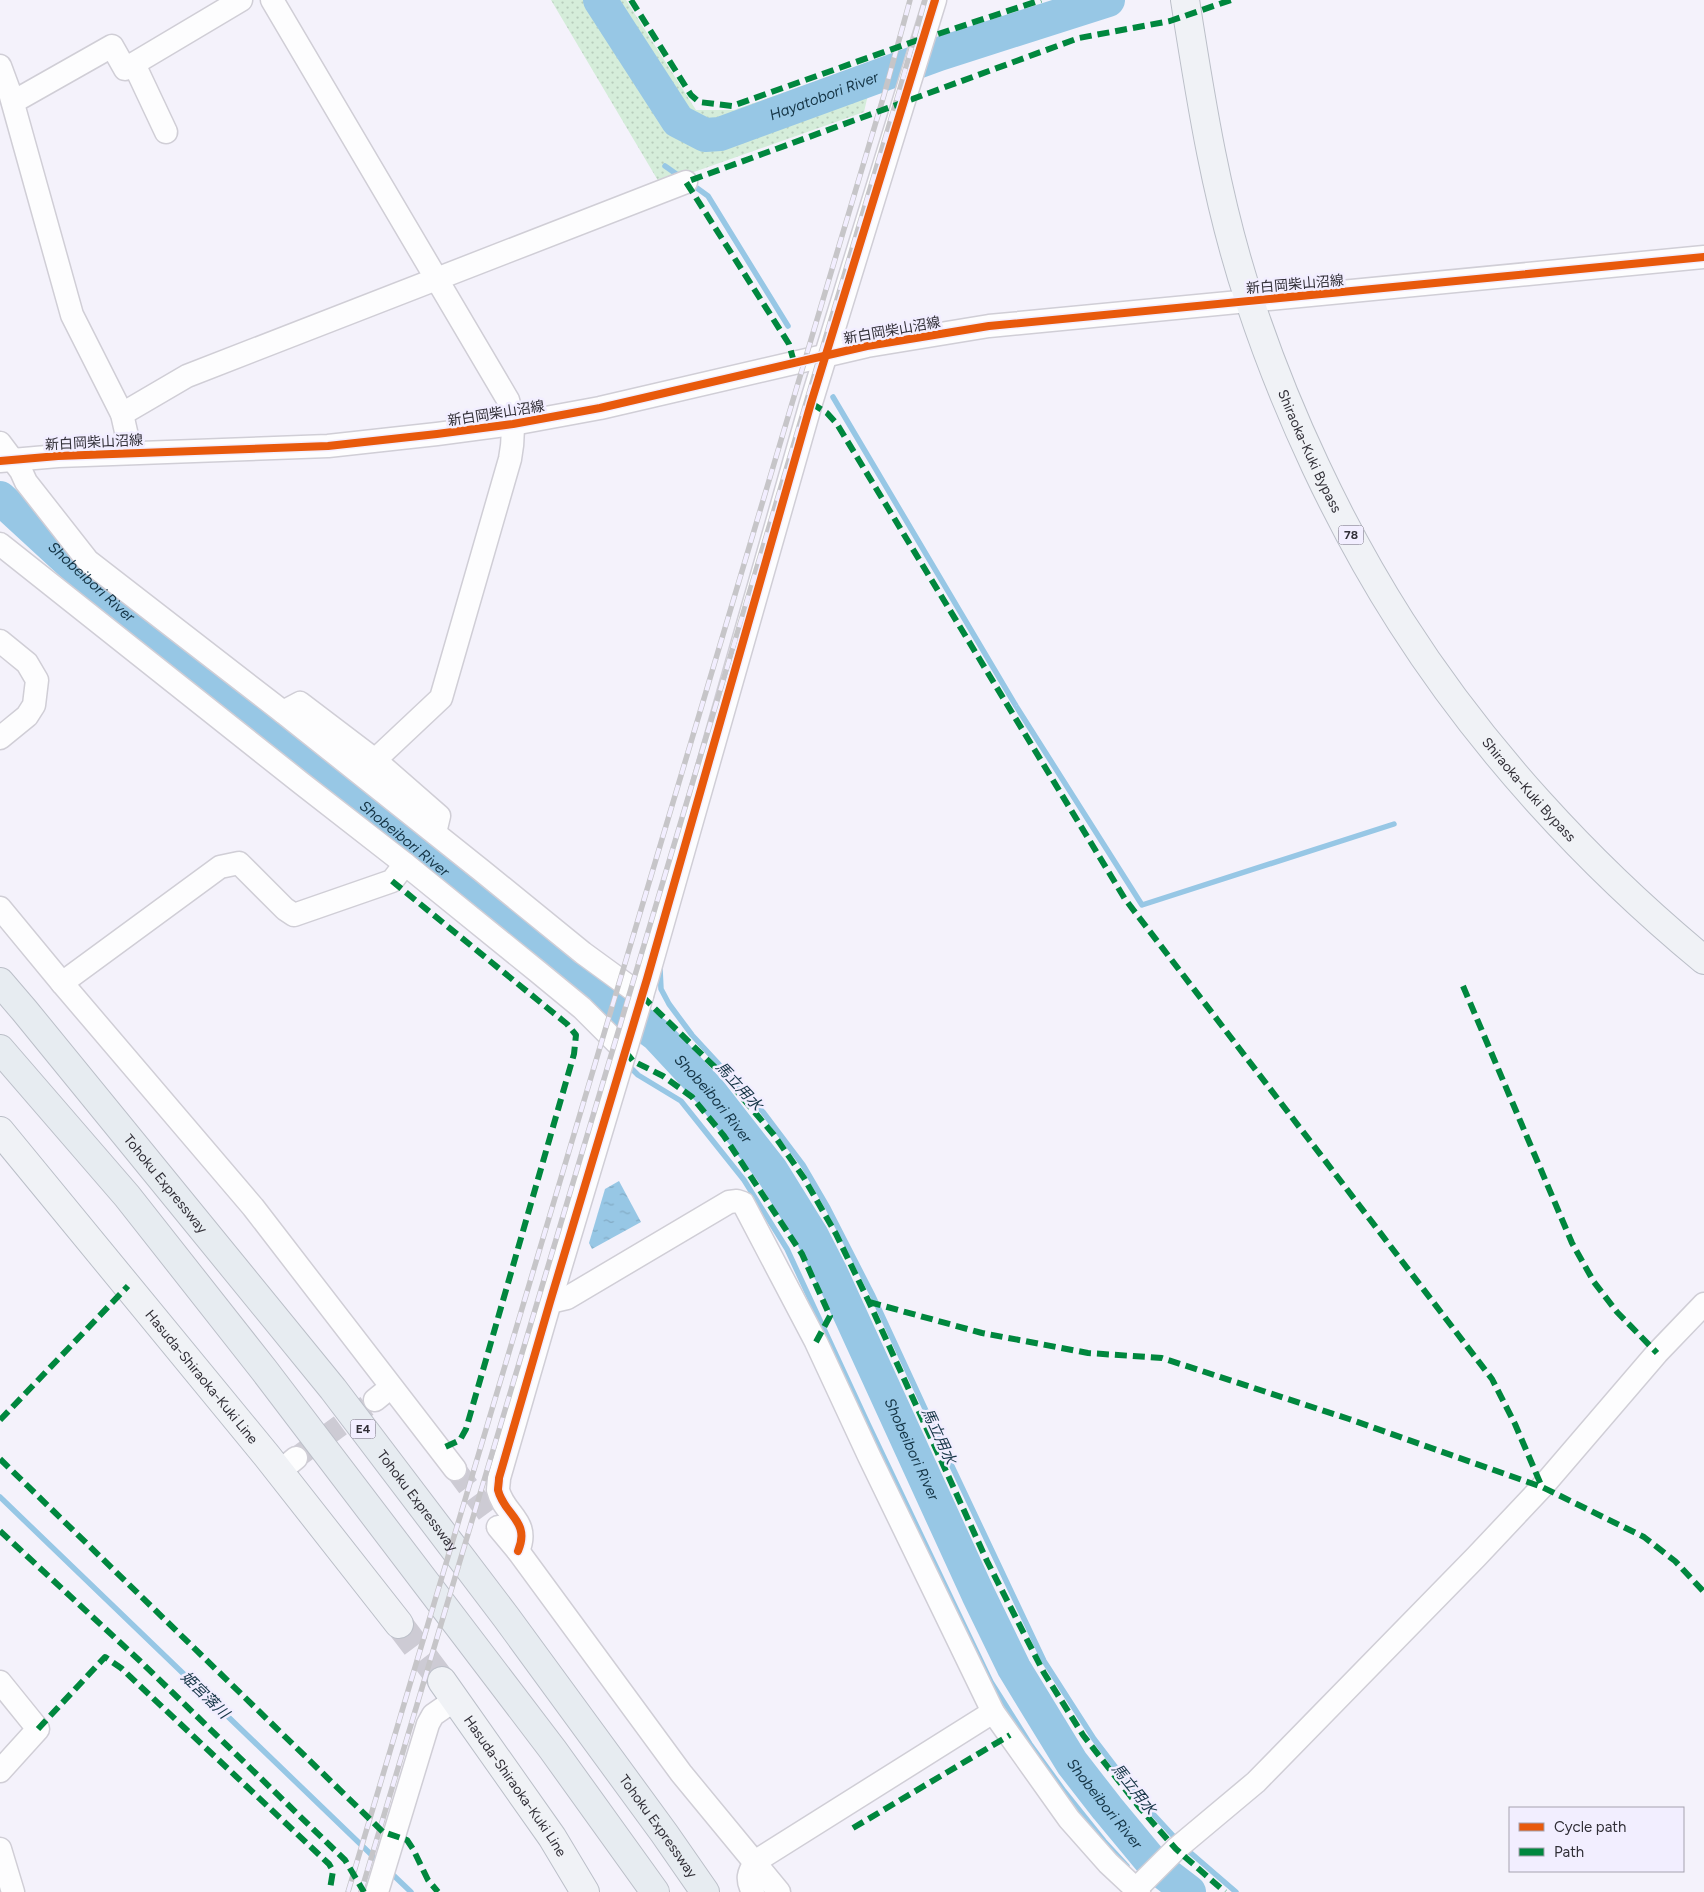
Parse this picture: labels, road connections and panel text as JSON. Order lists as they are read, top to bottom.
{
  "streets": {
    "highway": ["Tohoku Expressway", "E4"],
    "main road": ["Shiraoka-Kuki Bypass", "78", "Hasuda-Shiraoka-Kuki Line"],
    "street": ["新白岡柴山沼線"]
  },
  "crossings": [
    ["新白岡柴山沼線", "Shiraoka-Kuki Bypass"]
  ],
  "water": [
    "Hayatobori River",
    "Shobeibori River",
    "馬立用水",
    "姫宮落川"
  ],
  "legend": ["Cycle path", "Path"]
}
